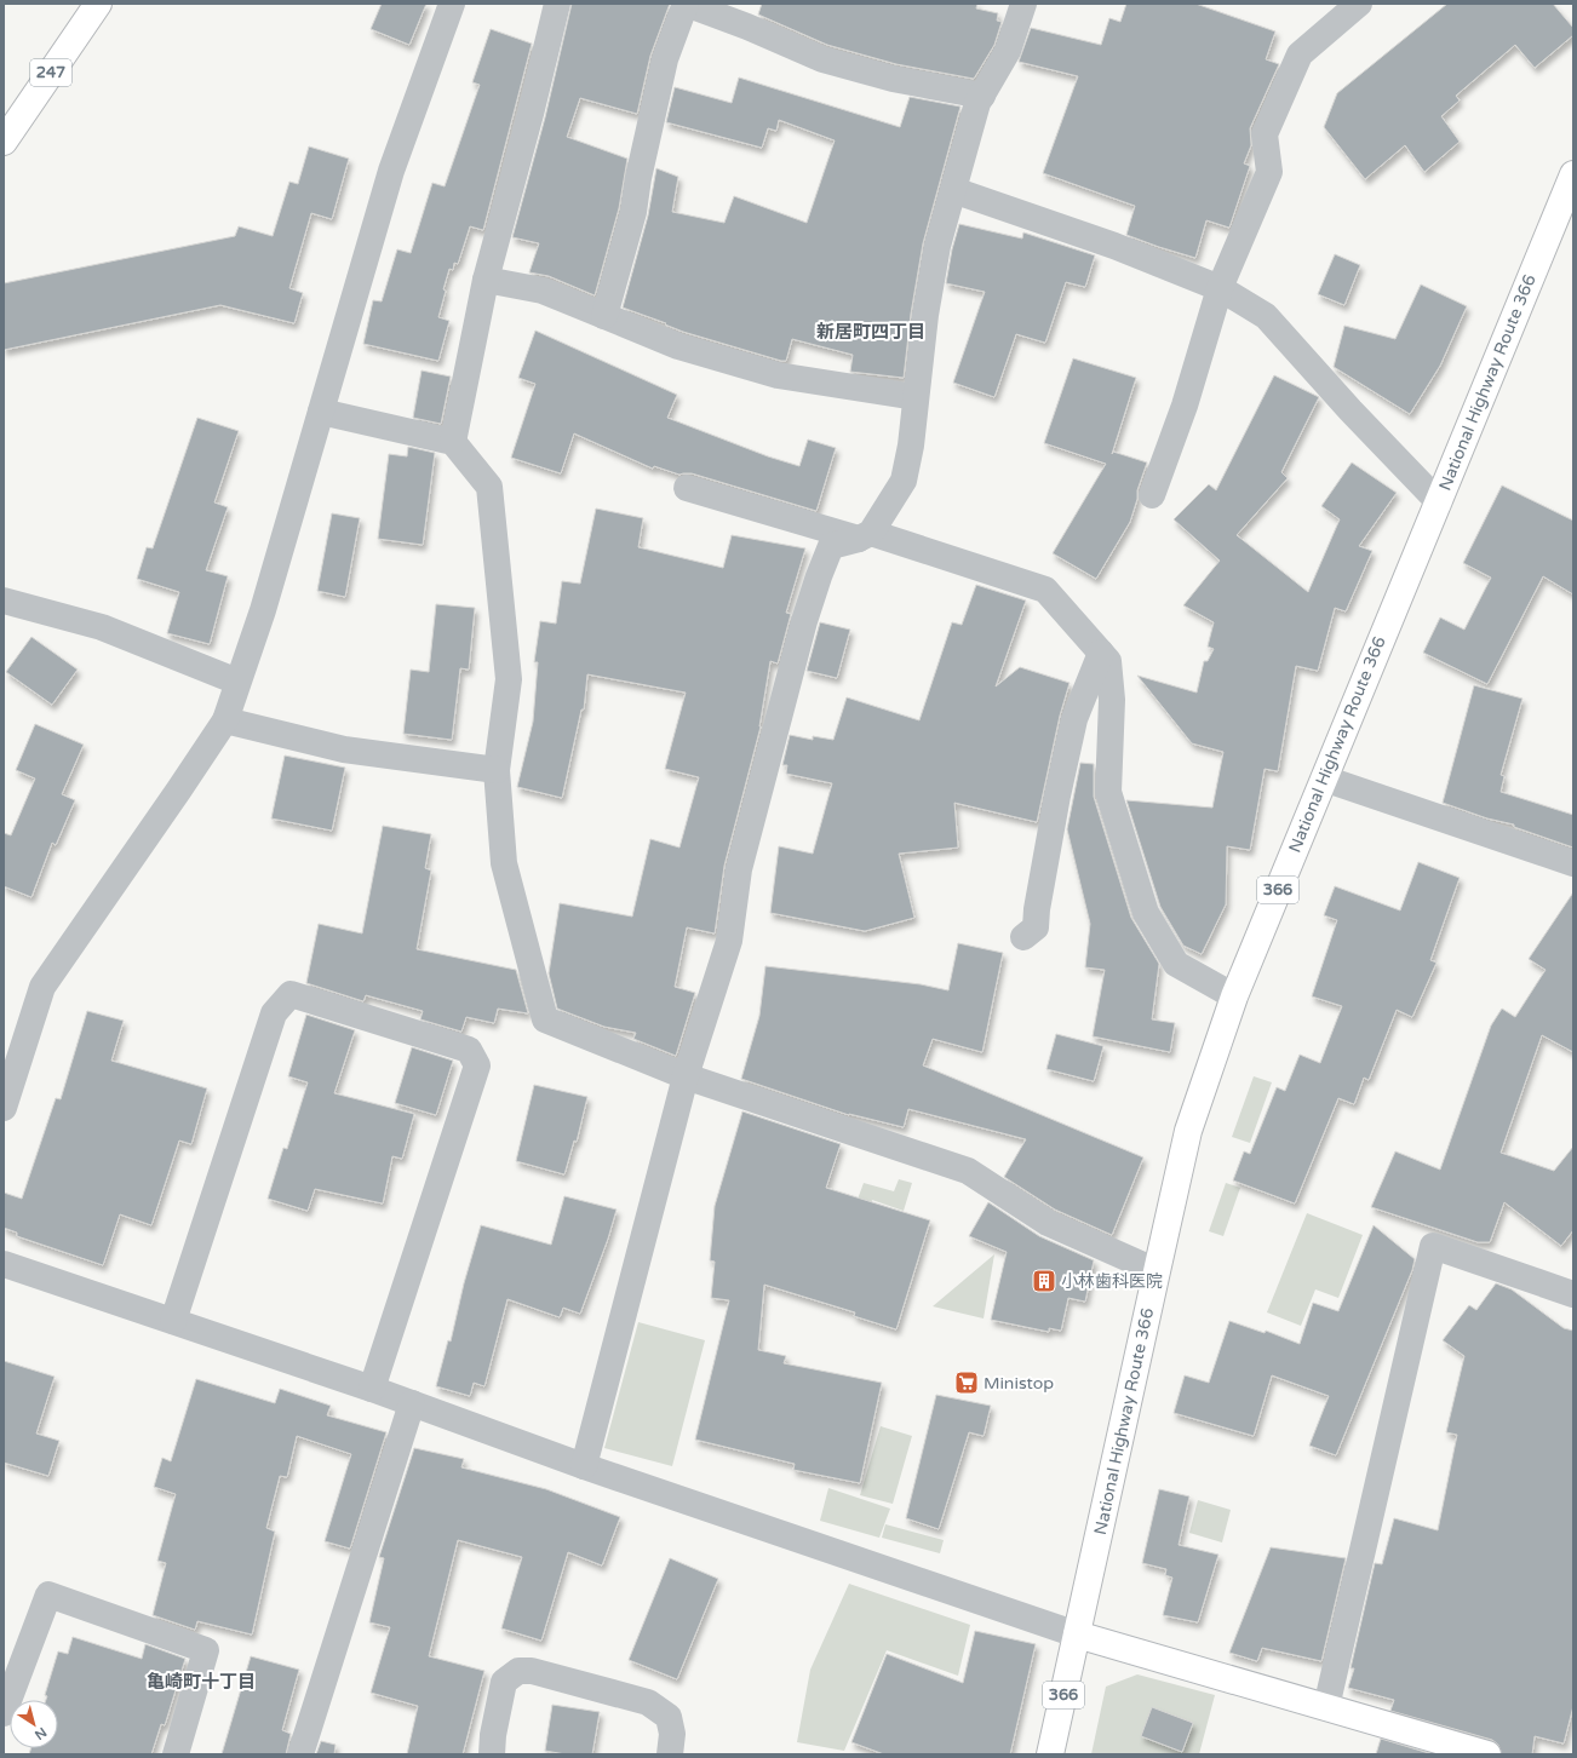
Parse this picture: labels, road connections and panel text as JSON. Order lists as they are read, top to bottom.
{
  "streets": {
    "main road": ["247", "National Highway Route 366", "366"]
  },
  "districts": ["新居町四丁目", "亀崎町十丁目"],
  "places": {
    "building": ["小林歯科医院"],
    "supermarket": ["Ministop"]
  },
  "north": "bottom right"
}
